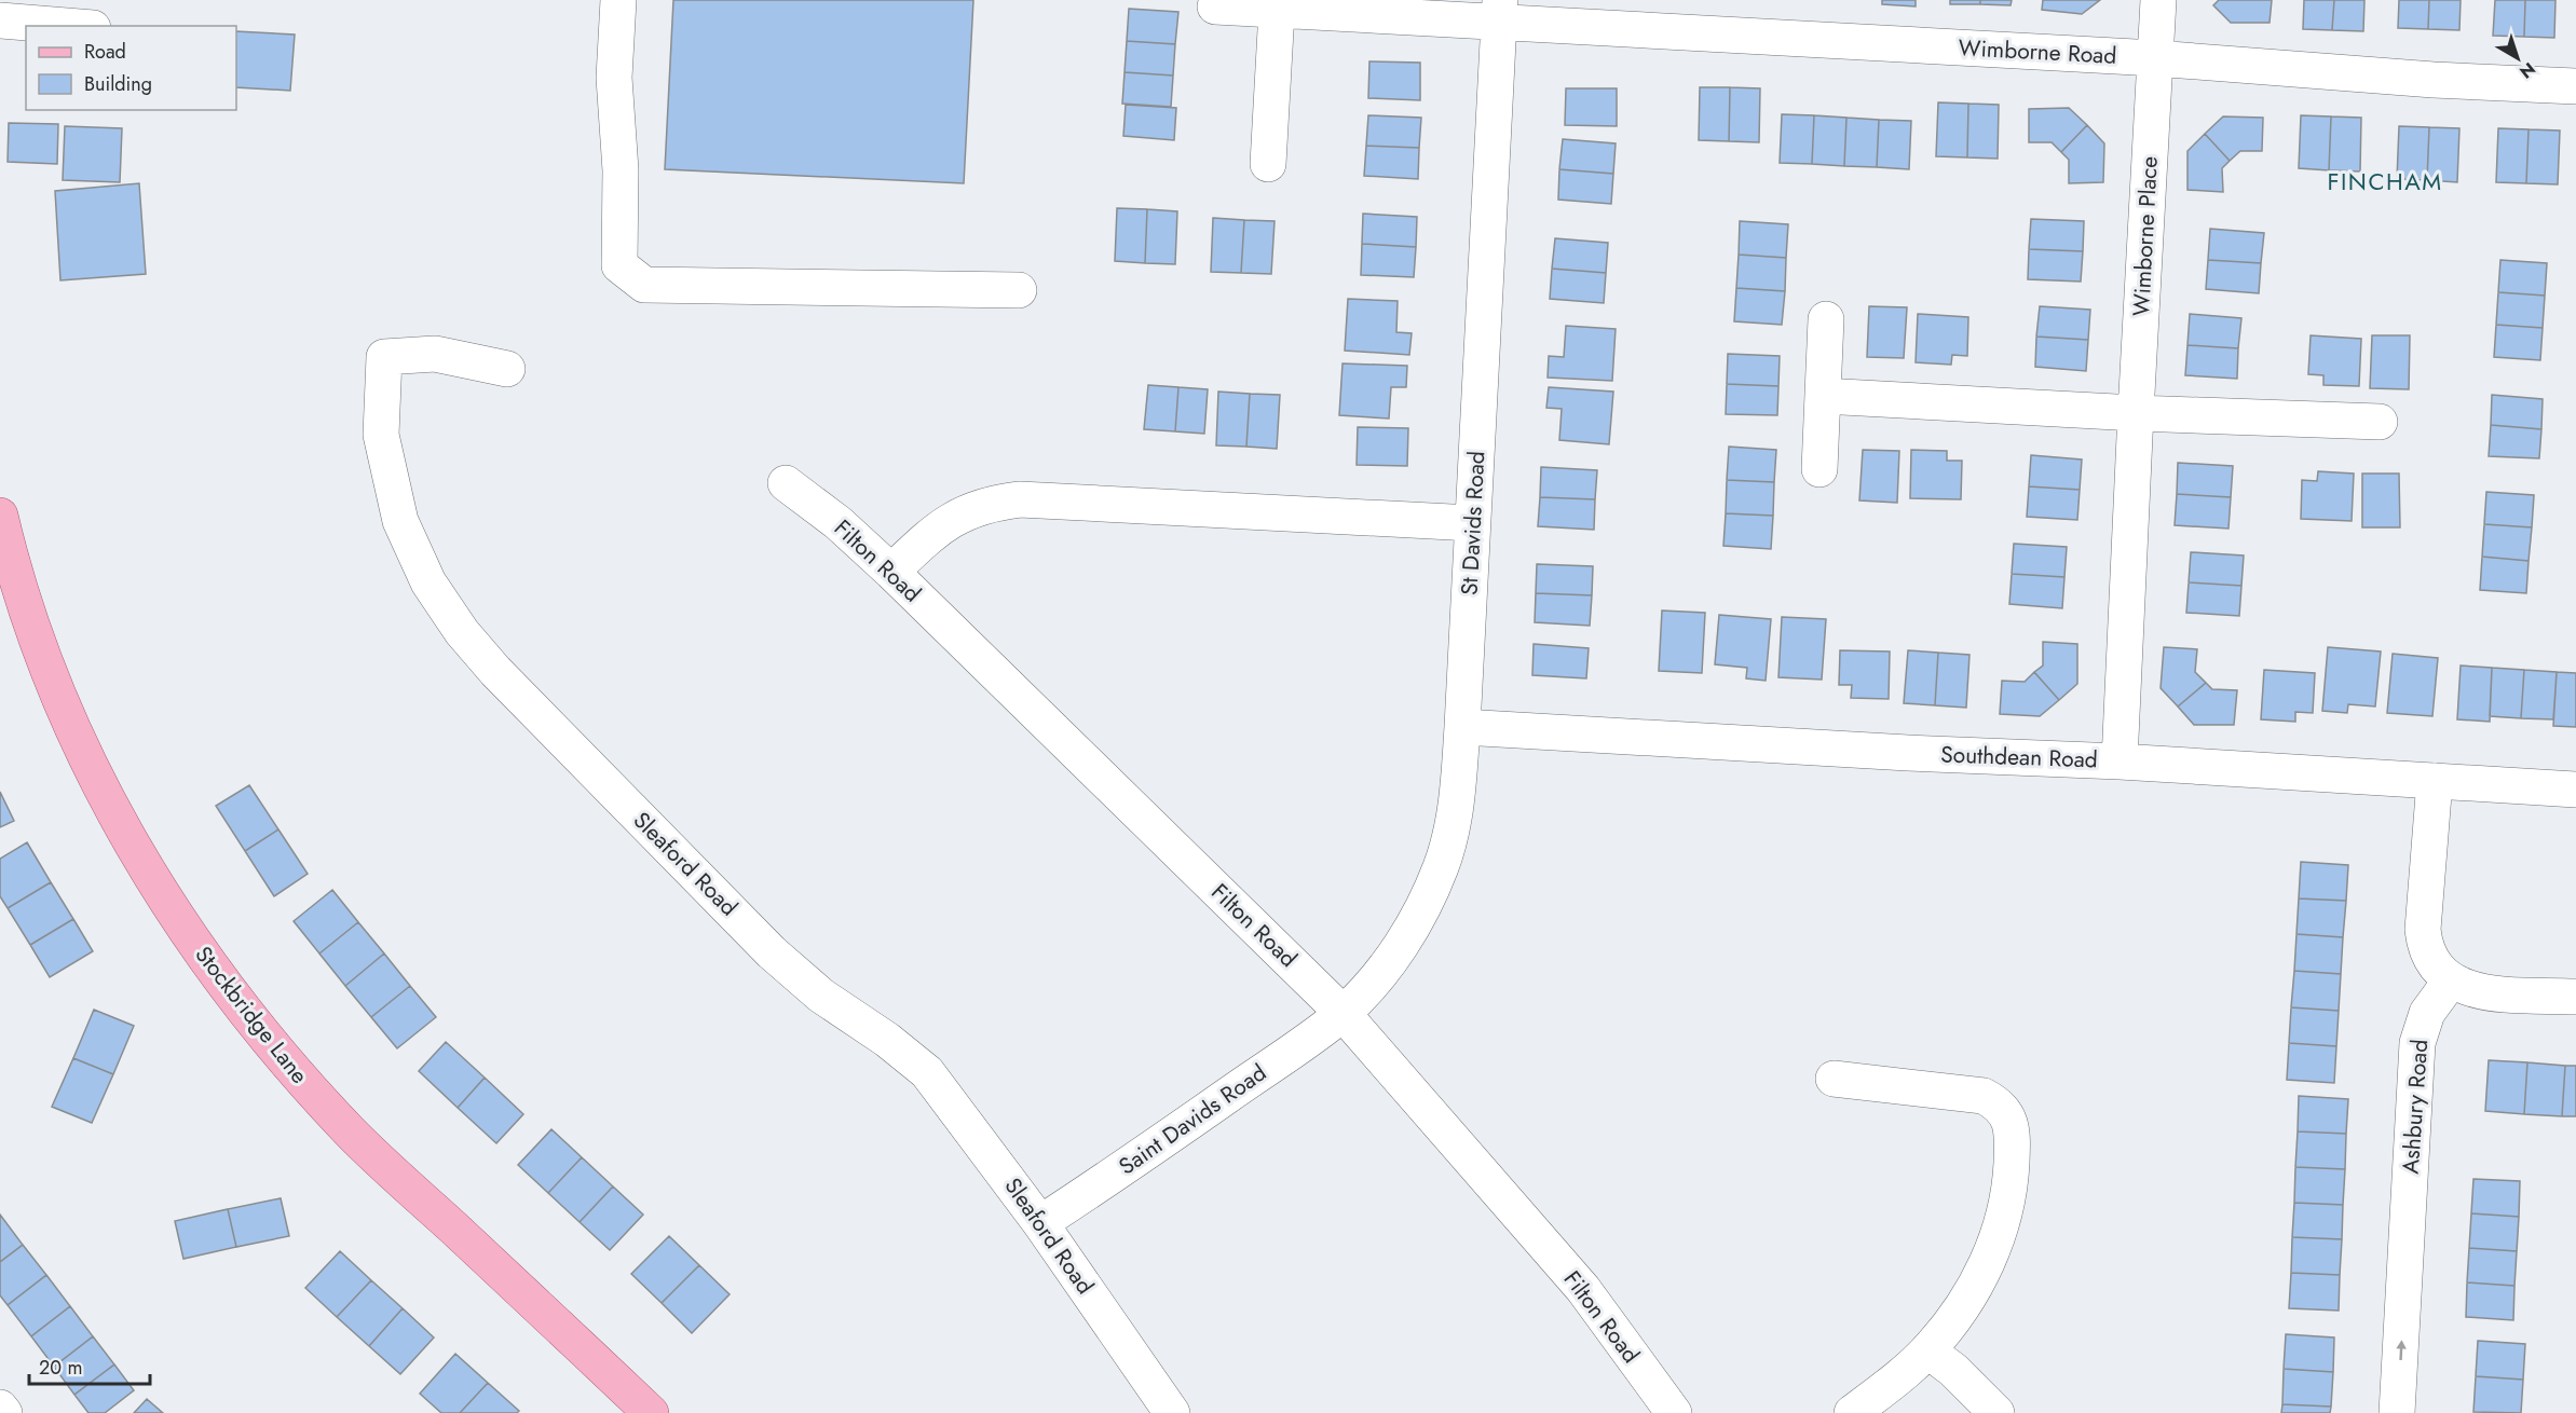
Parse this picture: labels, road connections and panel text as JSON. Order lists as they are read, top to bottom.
{
  "streets": {
    "main road": ["Stockbridge Lane"],
    "street": [
      "Wimborne Road",
      "Wimborne Place",
      "St Davids Road",
      "Filton Road",
      "Southdean Road",
      "Sleaford Road",
      "Ashbury Road",
      "Saint Davids Road"
    ]
  },
  "crossings": [
    ["Wimborne Road", "Wimborne Place"],
    ["Wimborne Road", "St Davids Road"],
    ["Wimborne Place", "Southdean Road"],
    ["St Davids Road", "Filton Road"],
    ["St Davids Road", "Southdean Road"],
    ["St Davids Road", "Saint Davids Road"],
    ["Filton Road", "Saint Davids Road"],
    ["Sleaford Road", "Saint Davids Road"]
  ],
  "one_way": ["Ashbury Road"],
  "districts": ["FINCHAM"],
  "legend": ["Road", "Building"],
  "scale_bar": "20 m",
  "north": "bottom right"
}
